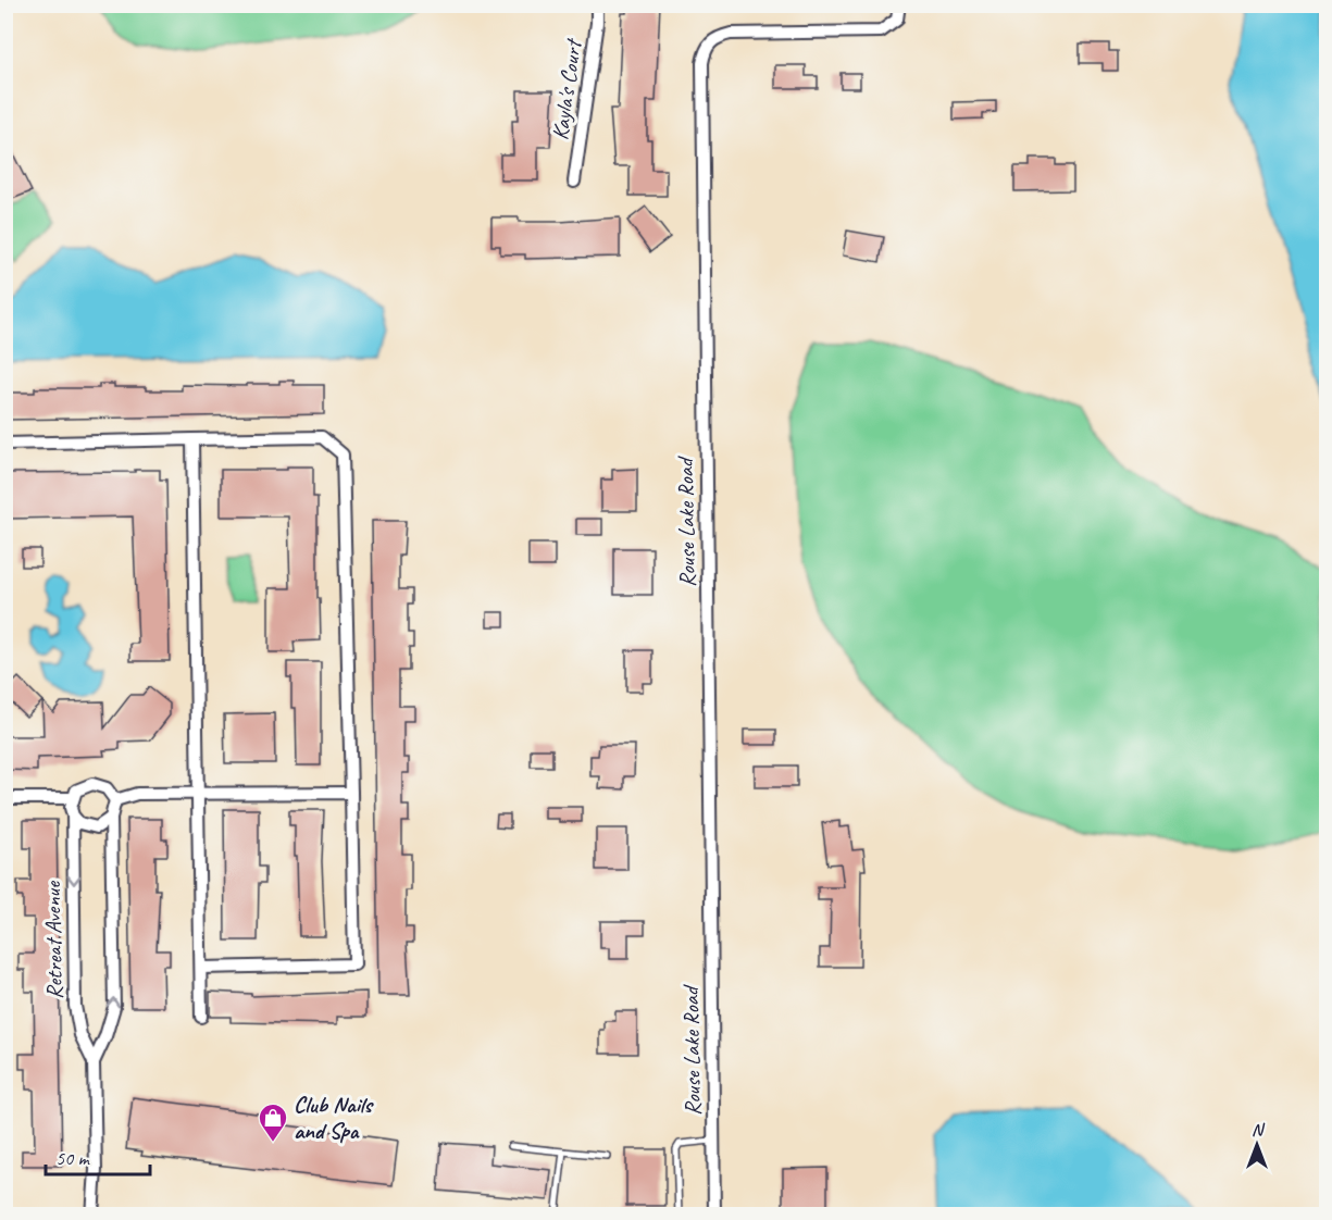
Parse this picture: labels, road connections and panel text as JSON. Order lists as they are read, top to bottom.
{
  "streets": {
    "street": ["Kayla's Court", "Rouse Lake Road", "Retreat Avenue"]
  },
  "places": {
    "shop": ["Club Nails and Spa"]
  },
  "scale_bar": "50 m",
  "north": "top"
}
